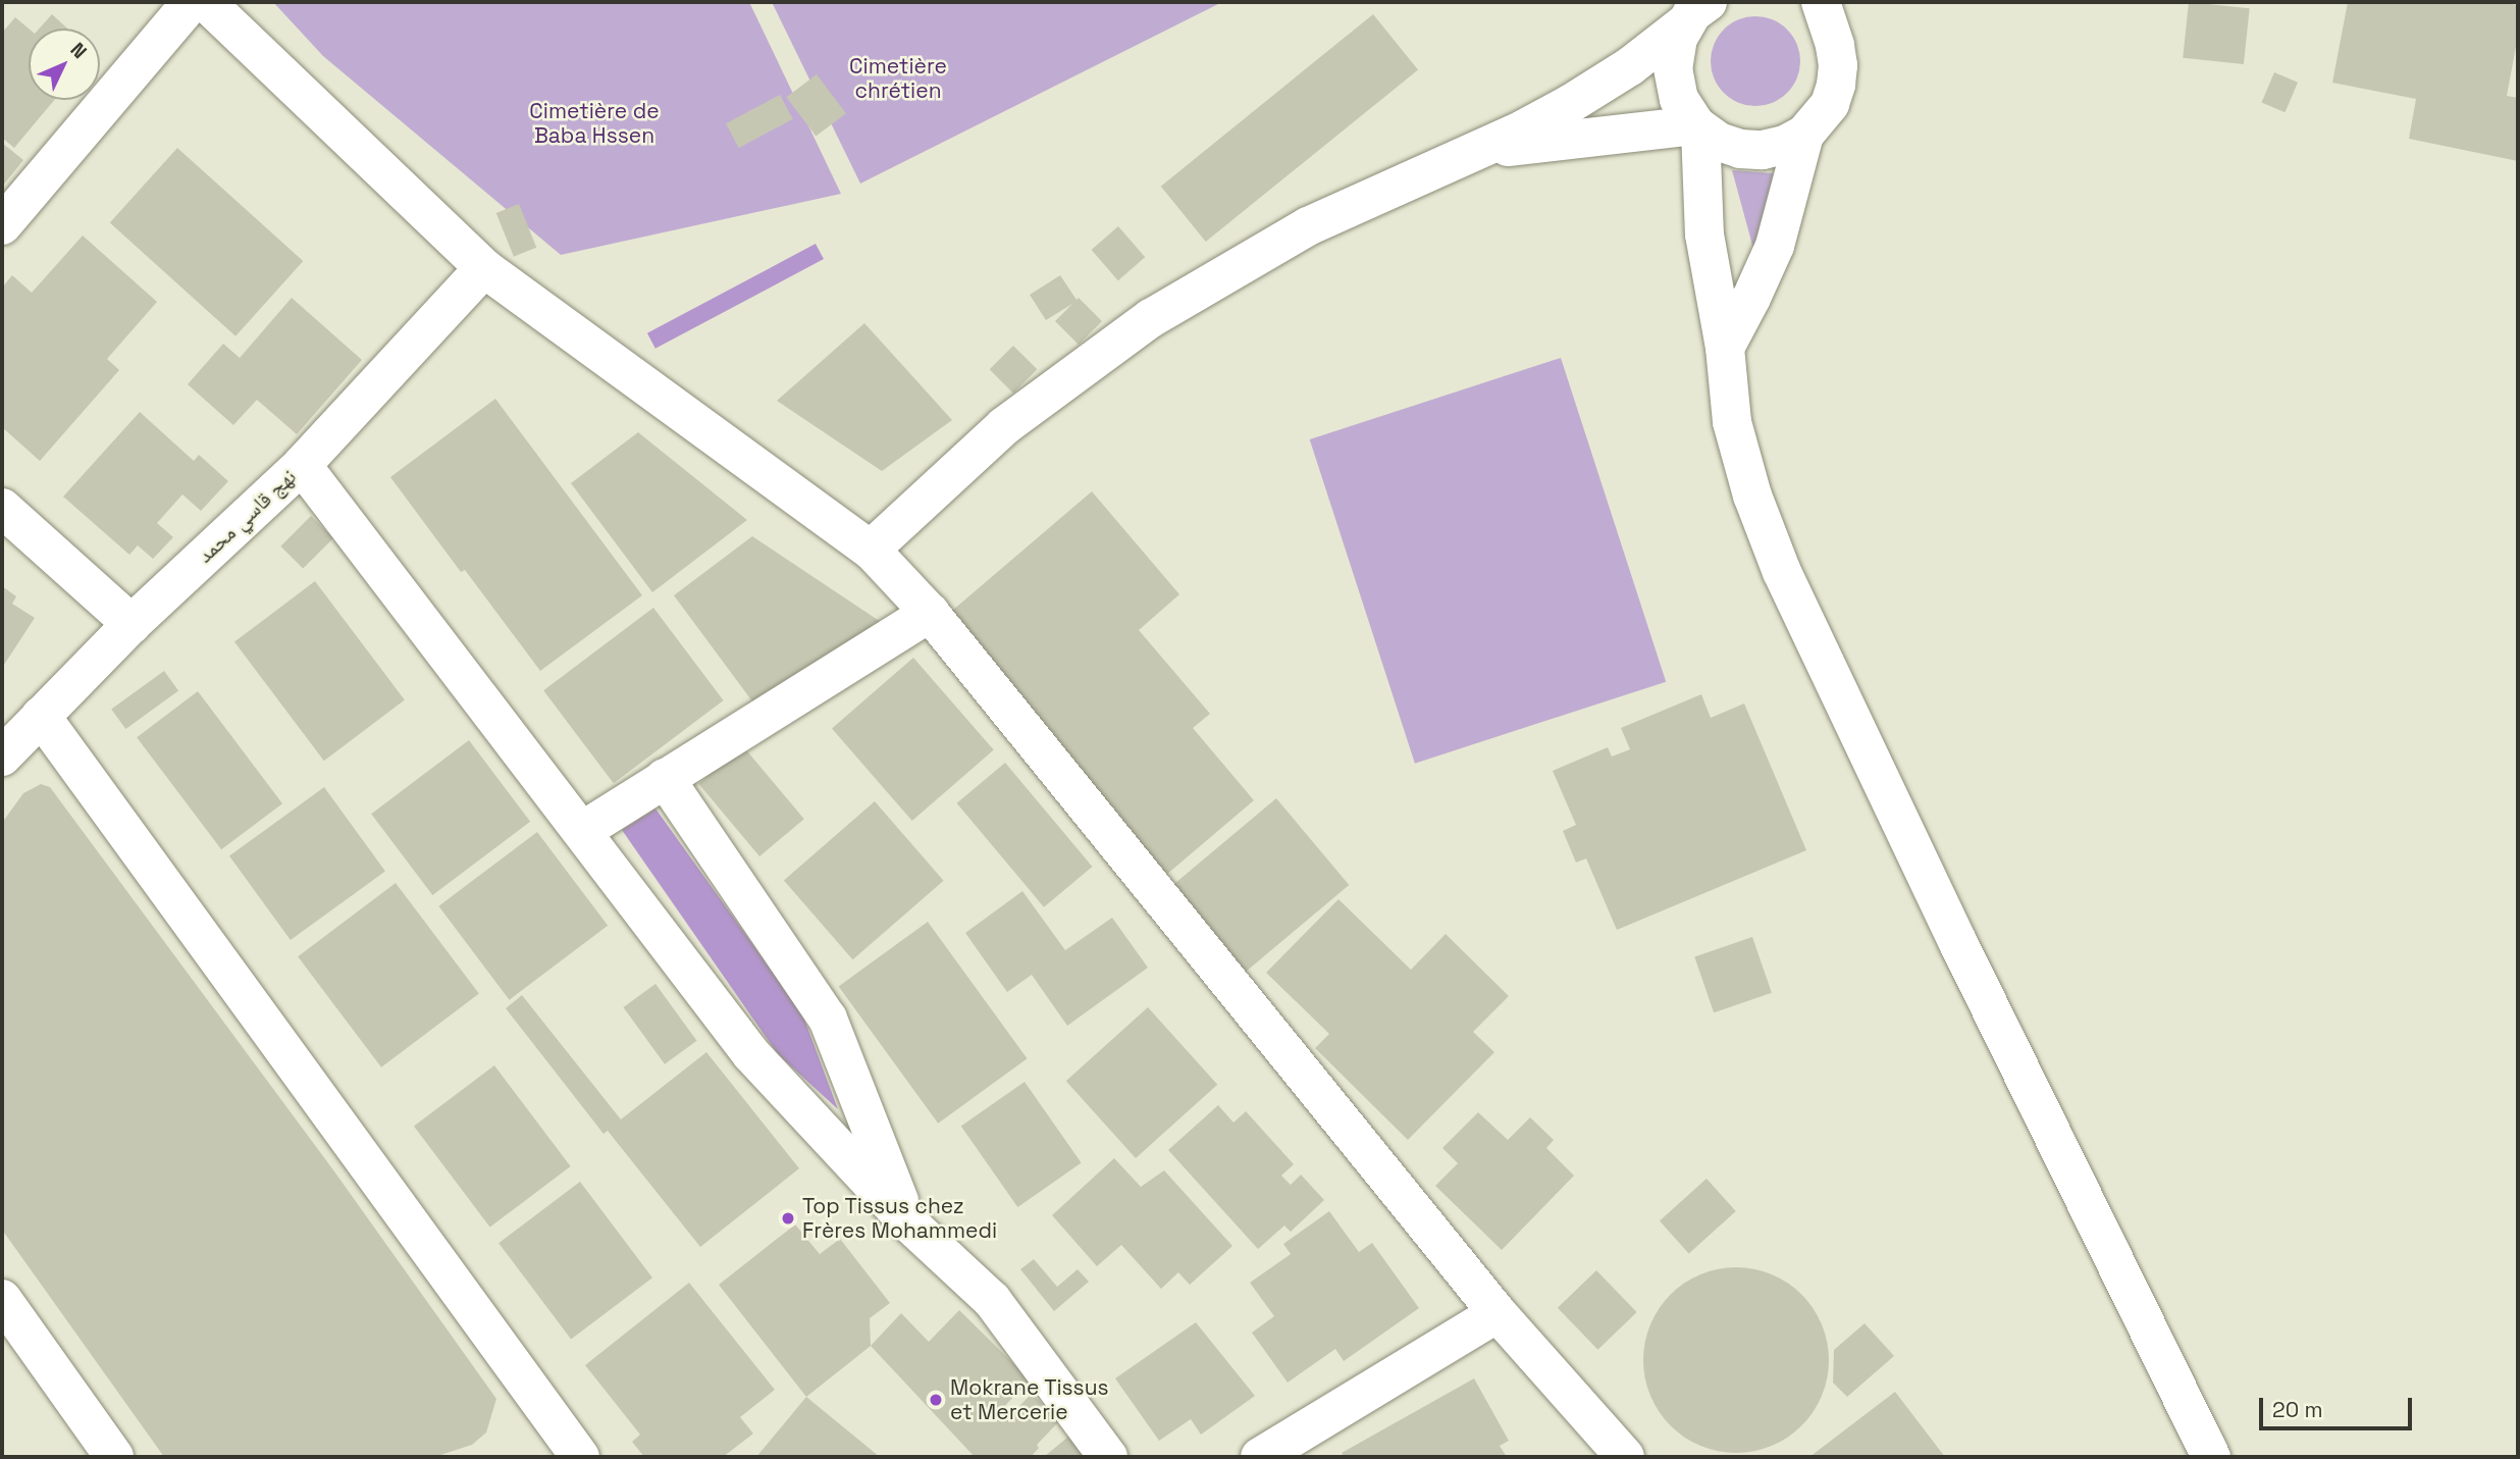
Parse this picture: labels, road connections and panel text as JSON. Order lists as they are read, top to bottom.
{
  "streets": {
    "street": ["نهج قاسي محمد"]
  },
  "parks": ["Cimetière chrétien", "Cimetière de Baba Hssen"],
  "places": ["Top Tissus chez Frères Mohammedi", "Mokrane Tissus et Mercerie"],
  "scale_bar": "20 m",
  "north": "top right"
}
